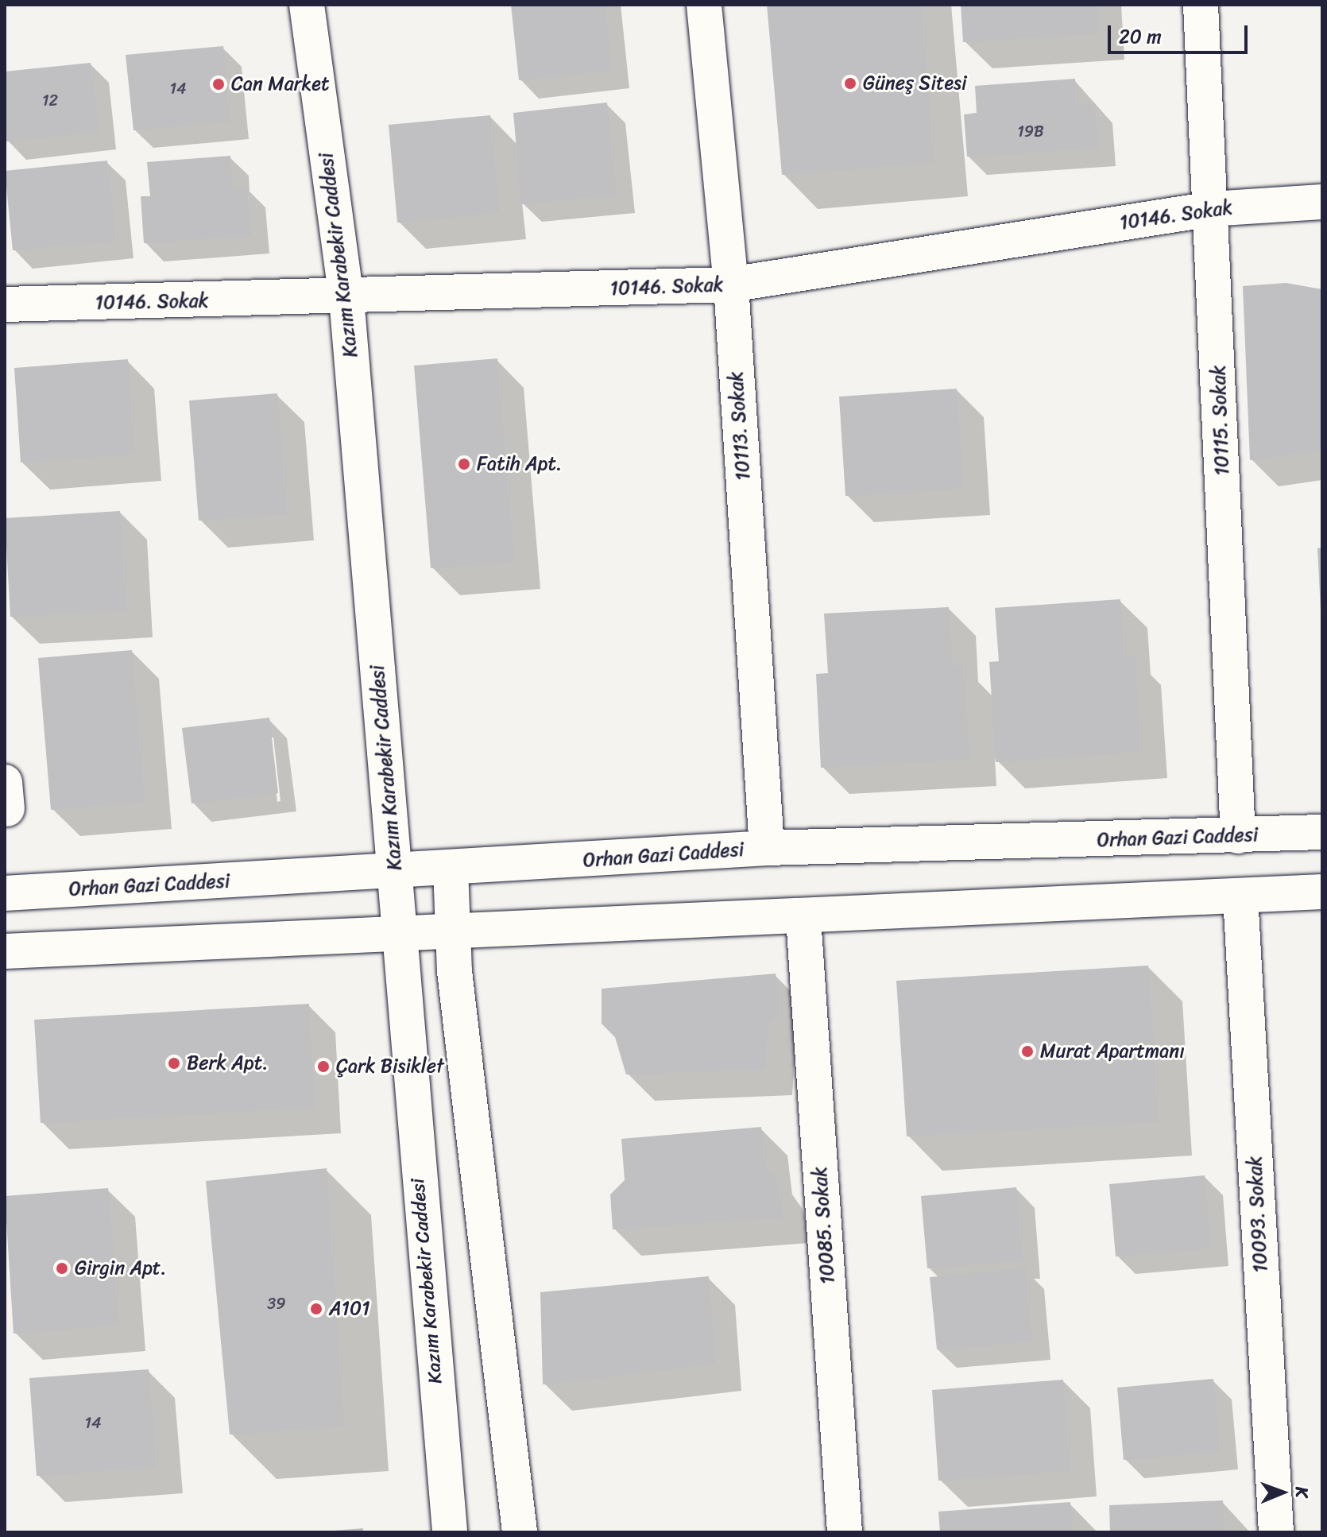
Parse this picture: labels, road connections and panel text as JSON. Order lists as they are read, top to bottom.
{
  "streets": {
    "street": [
      "10146. Sokak",
      "Kazım Karabekir Caddesi",
      "10115. Sokak",
      "10113. Sokak",
      "Orhan Gazi Caddesi",
      "10093. Sokak",
      "10085. Sokak"
    ]
  },
  "crossings": [
    ["10146. Sokak", "Kazım Karabekir Caddesi"],
    ["10146. Sokak", "10115. Sokak"],
    ["10146. Sokak", "10113. Sokak"],
    ["Kazım Karabekir Caddesi", "Orhan Gazi Caddesi"],
    ["10115. Sokak", "Orhan Gazi Caddesi"],
    ["10113. Sokak", "Orhan Gazi Caddesi"]
  ],
  "places": [
    "Güneş Sitesi",
    "Can Market",
    "Fatih Apt.",
    "Murat Apartmanı",
    "Berk Apt.",
    "Çark Bisiklet",
    "Girgin Apt.",
    "A101"
  ],
  "house_numbers": [
    "14",
    "12",
    "19B",
    "39",
    "14"
  ],
  "scale_bar": "20 m",
  "north": "right"
}
